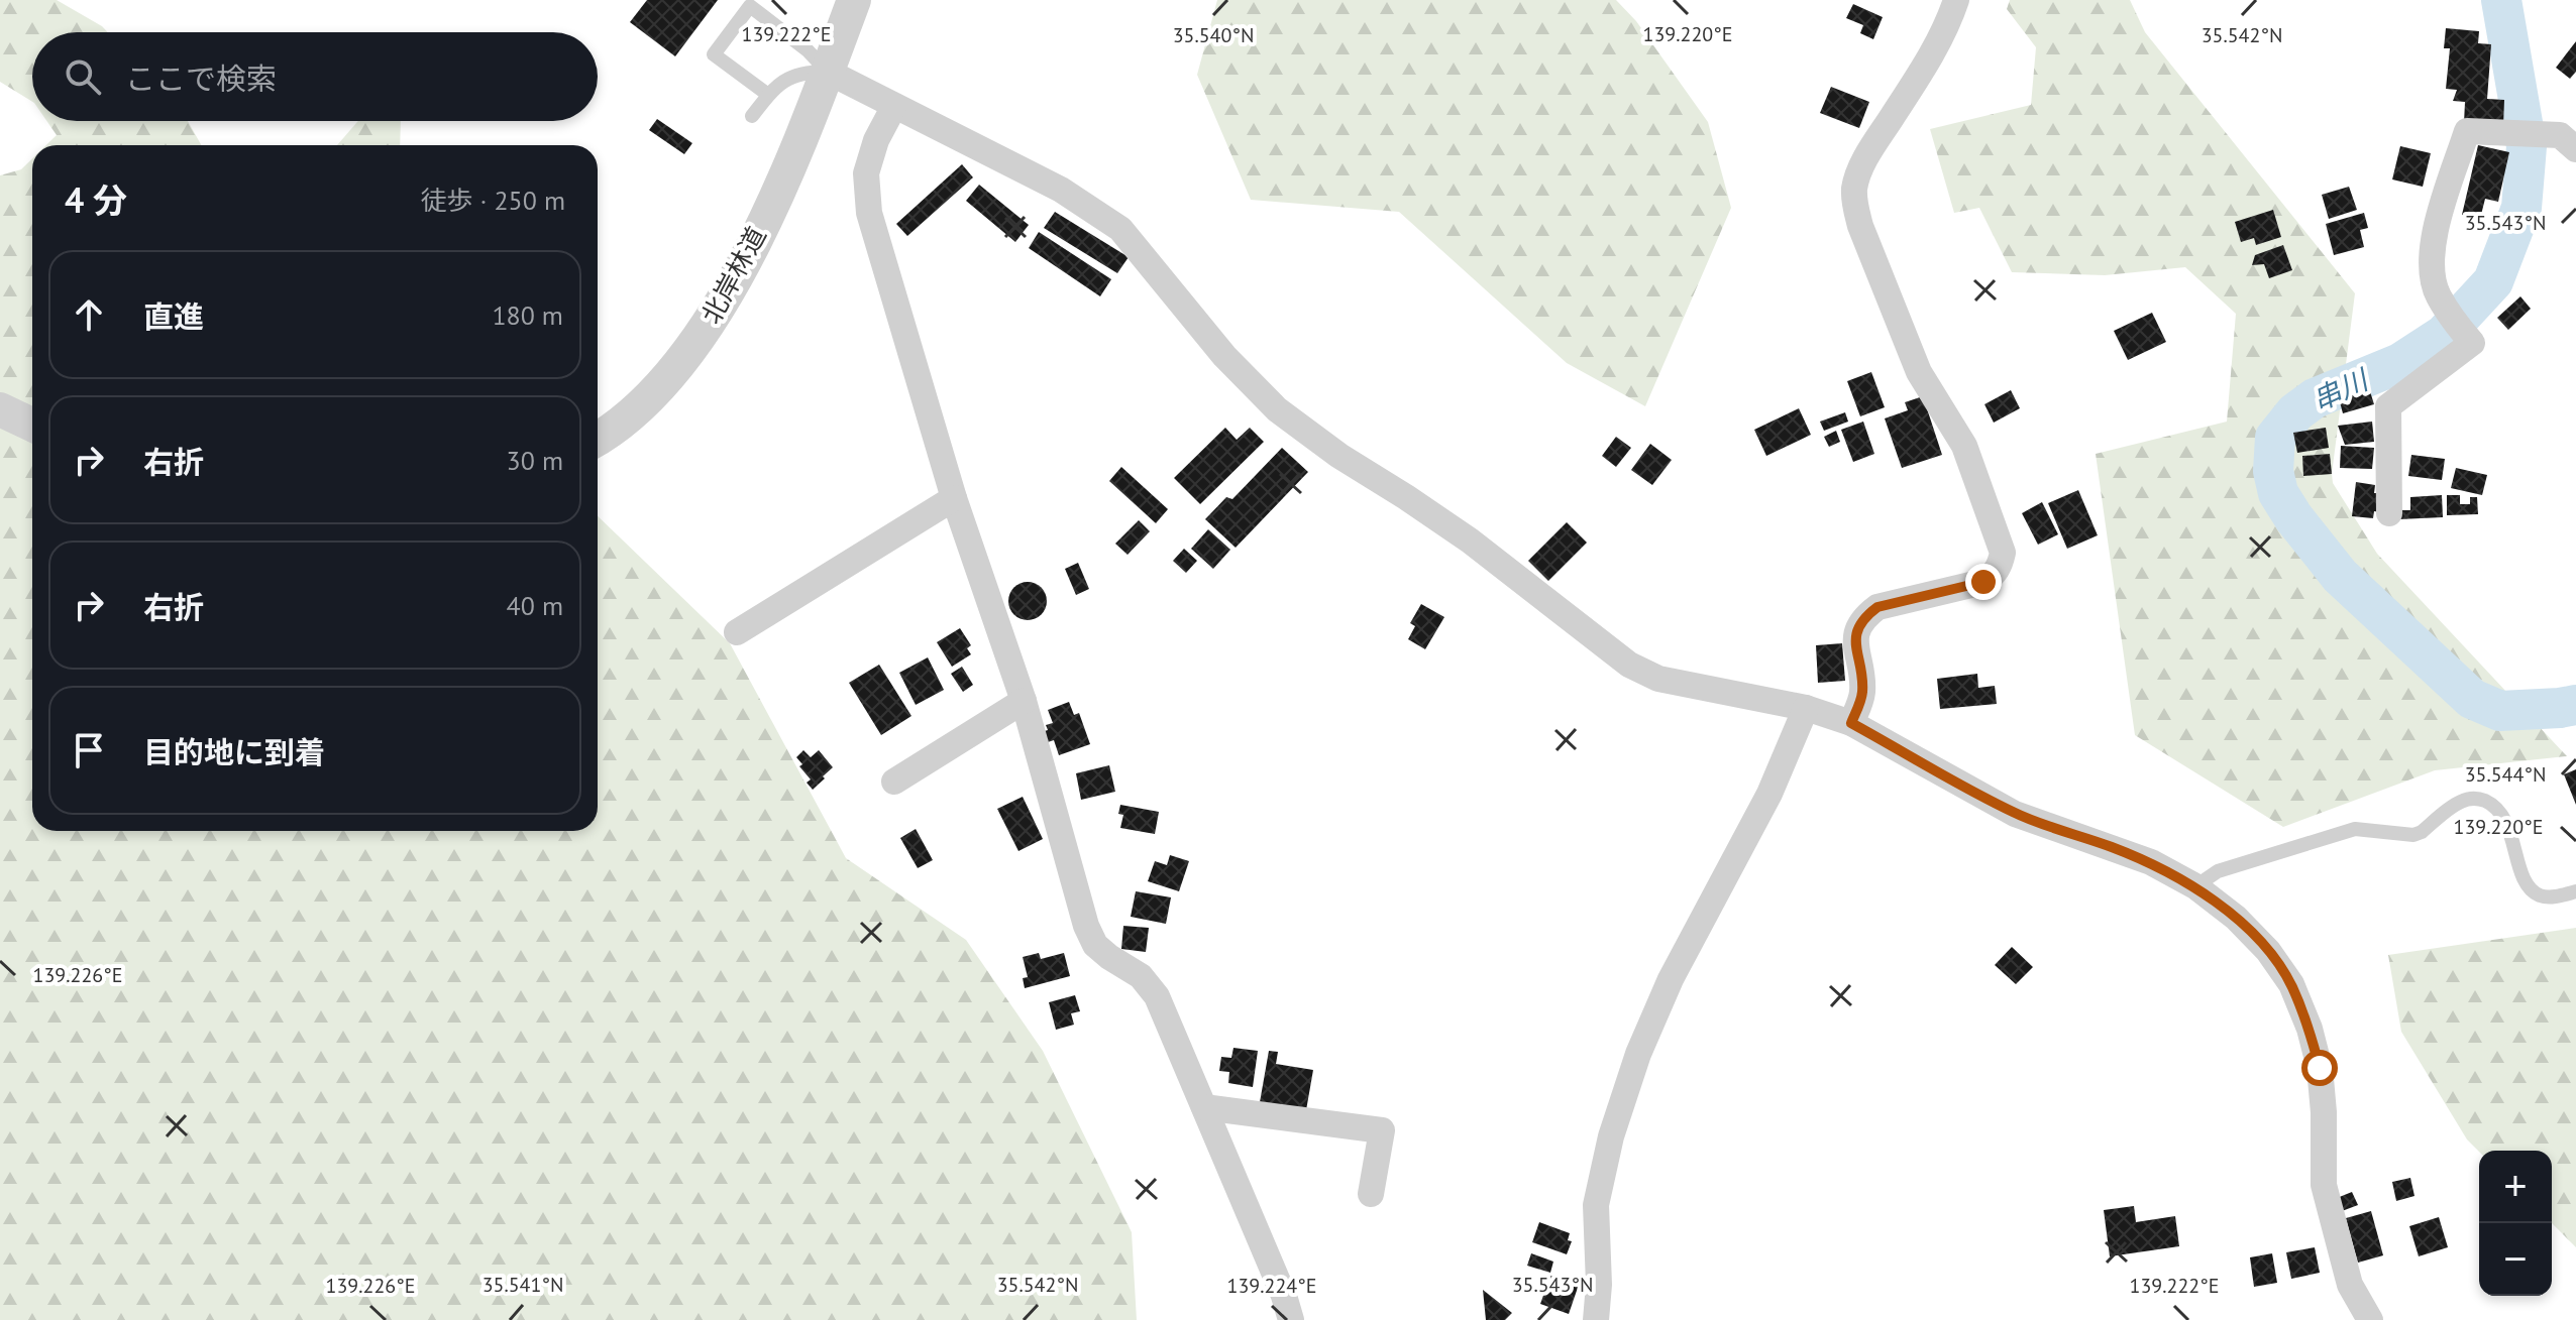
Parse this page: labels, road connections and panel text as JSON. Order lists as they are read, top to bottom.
{
  "streets": {
    "street": ["北岸林道"]
  },
  "water": ["串川"],
  "page": {
    "search": "ここで検索",
    "heading": ["4 分", "徒歩 · 250 m"],
    "list": [
      ["直進", "180 m"],
      ["右折", "30 m"],
      ["右折", "40 m"],
      "目的地に到着"
    ],
    "map_buttons": ["+", "−"]
  },
  "coordinates": [
    "139.222°E",
    "139.220°E",
    "35.540°N",
    "35.542°N",
    "35.543°N",
    "35.544°N",
    "139.226°E",
    "35.541°N",
    "139.224°E"
  ]
}
